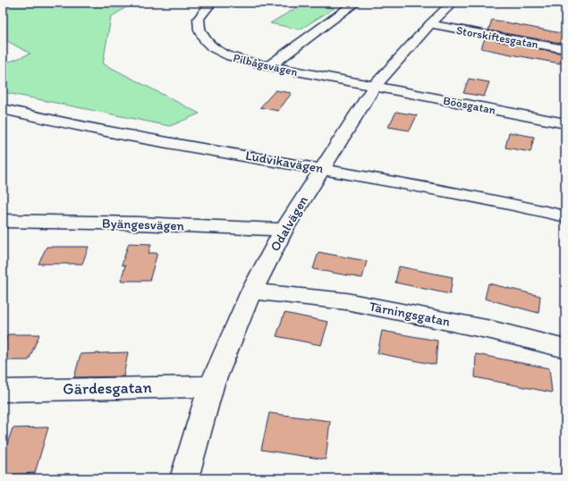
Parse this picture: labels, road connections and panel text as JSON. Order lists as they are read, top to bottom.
{
  "streets": {
    "street": [
      "Storskiftesgatan",
      "Pilbågsvägen",
      "Böösgatan",
      "Ludvikavägen",
      "Odalvägen",
      "Byängesvägen",
      "Tärningsgatan",
      "Gärdesgatan"
    ]
  },
  "crossings": [
    ["Storskiftesgatan", "Odalvägen"],
    ["Pilbågsvägen", "Böösgatan"],
    ["Pilbågsvägen", "Odalvägen"],
    ["Böösgatan", "Odalvägen"],
    ["Ludvikavägen", "Odalvägen"],
    ["Odalvägen", "Byängesvägen"],
    ["Odalvägen", "Tärningsgatan"],
    ["Odalvägen", "Gärdesgatan"]
  ]
}
